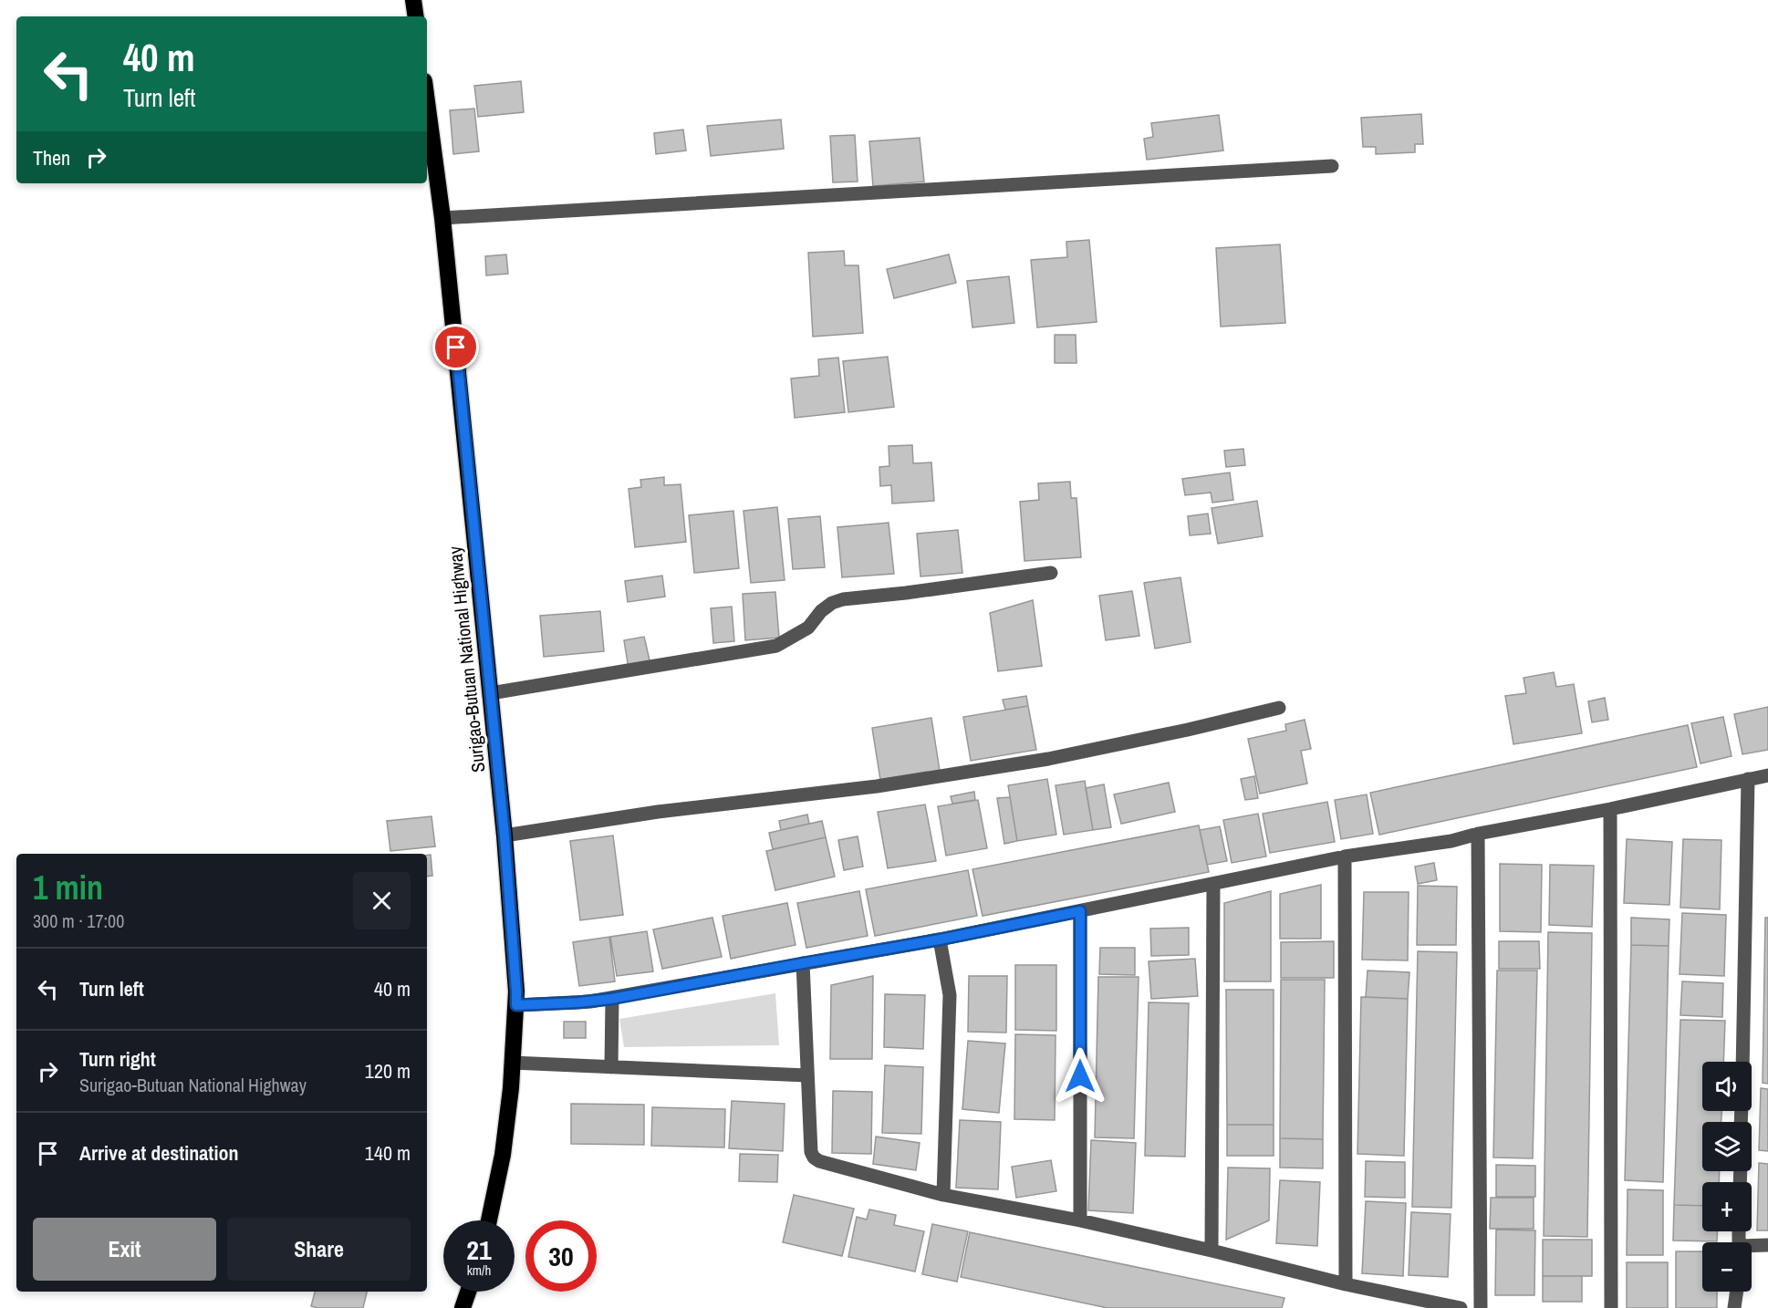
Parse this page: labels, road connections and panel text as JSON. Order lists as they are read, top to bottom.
{
  "streets": {
    "highway": ["Surigao-Butuan National Highway"]
  },
  "page": {
    "turn": ["40 m", "Turn left"],
    "then": "Then",
    "heading": ["1 min", "300 m · 17:00"],
    "list": [
      {
        "name": "Turn left",
        "value": "40 m"
      },
      {
        "name": "Turn right",
        "note": "Surigao-Butuan National Highway",
        "value": "120 m"
      },
      {
        "name": "Arrive at destination",
        "value": "140 m"
      }
    ],
    "map_buttons": ["+", "−"],
    "buttons": ["Exit", "Share"],
    "speed": "21 km/h",
    "limit": "30"
  }
}
